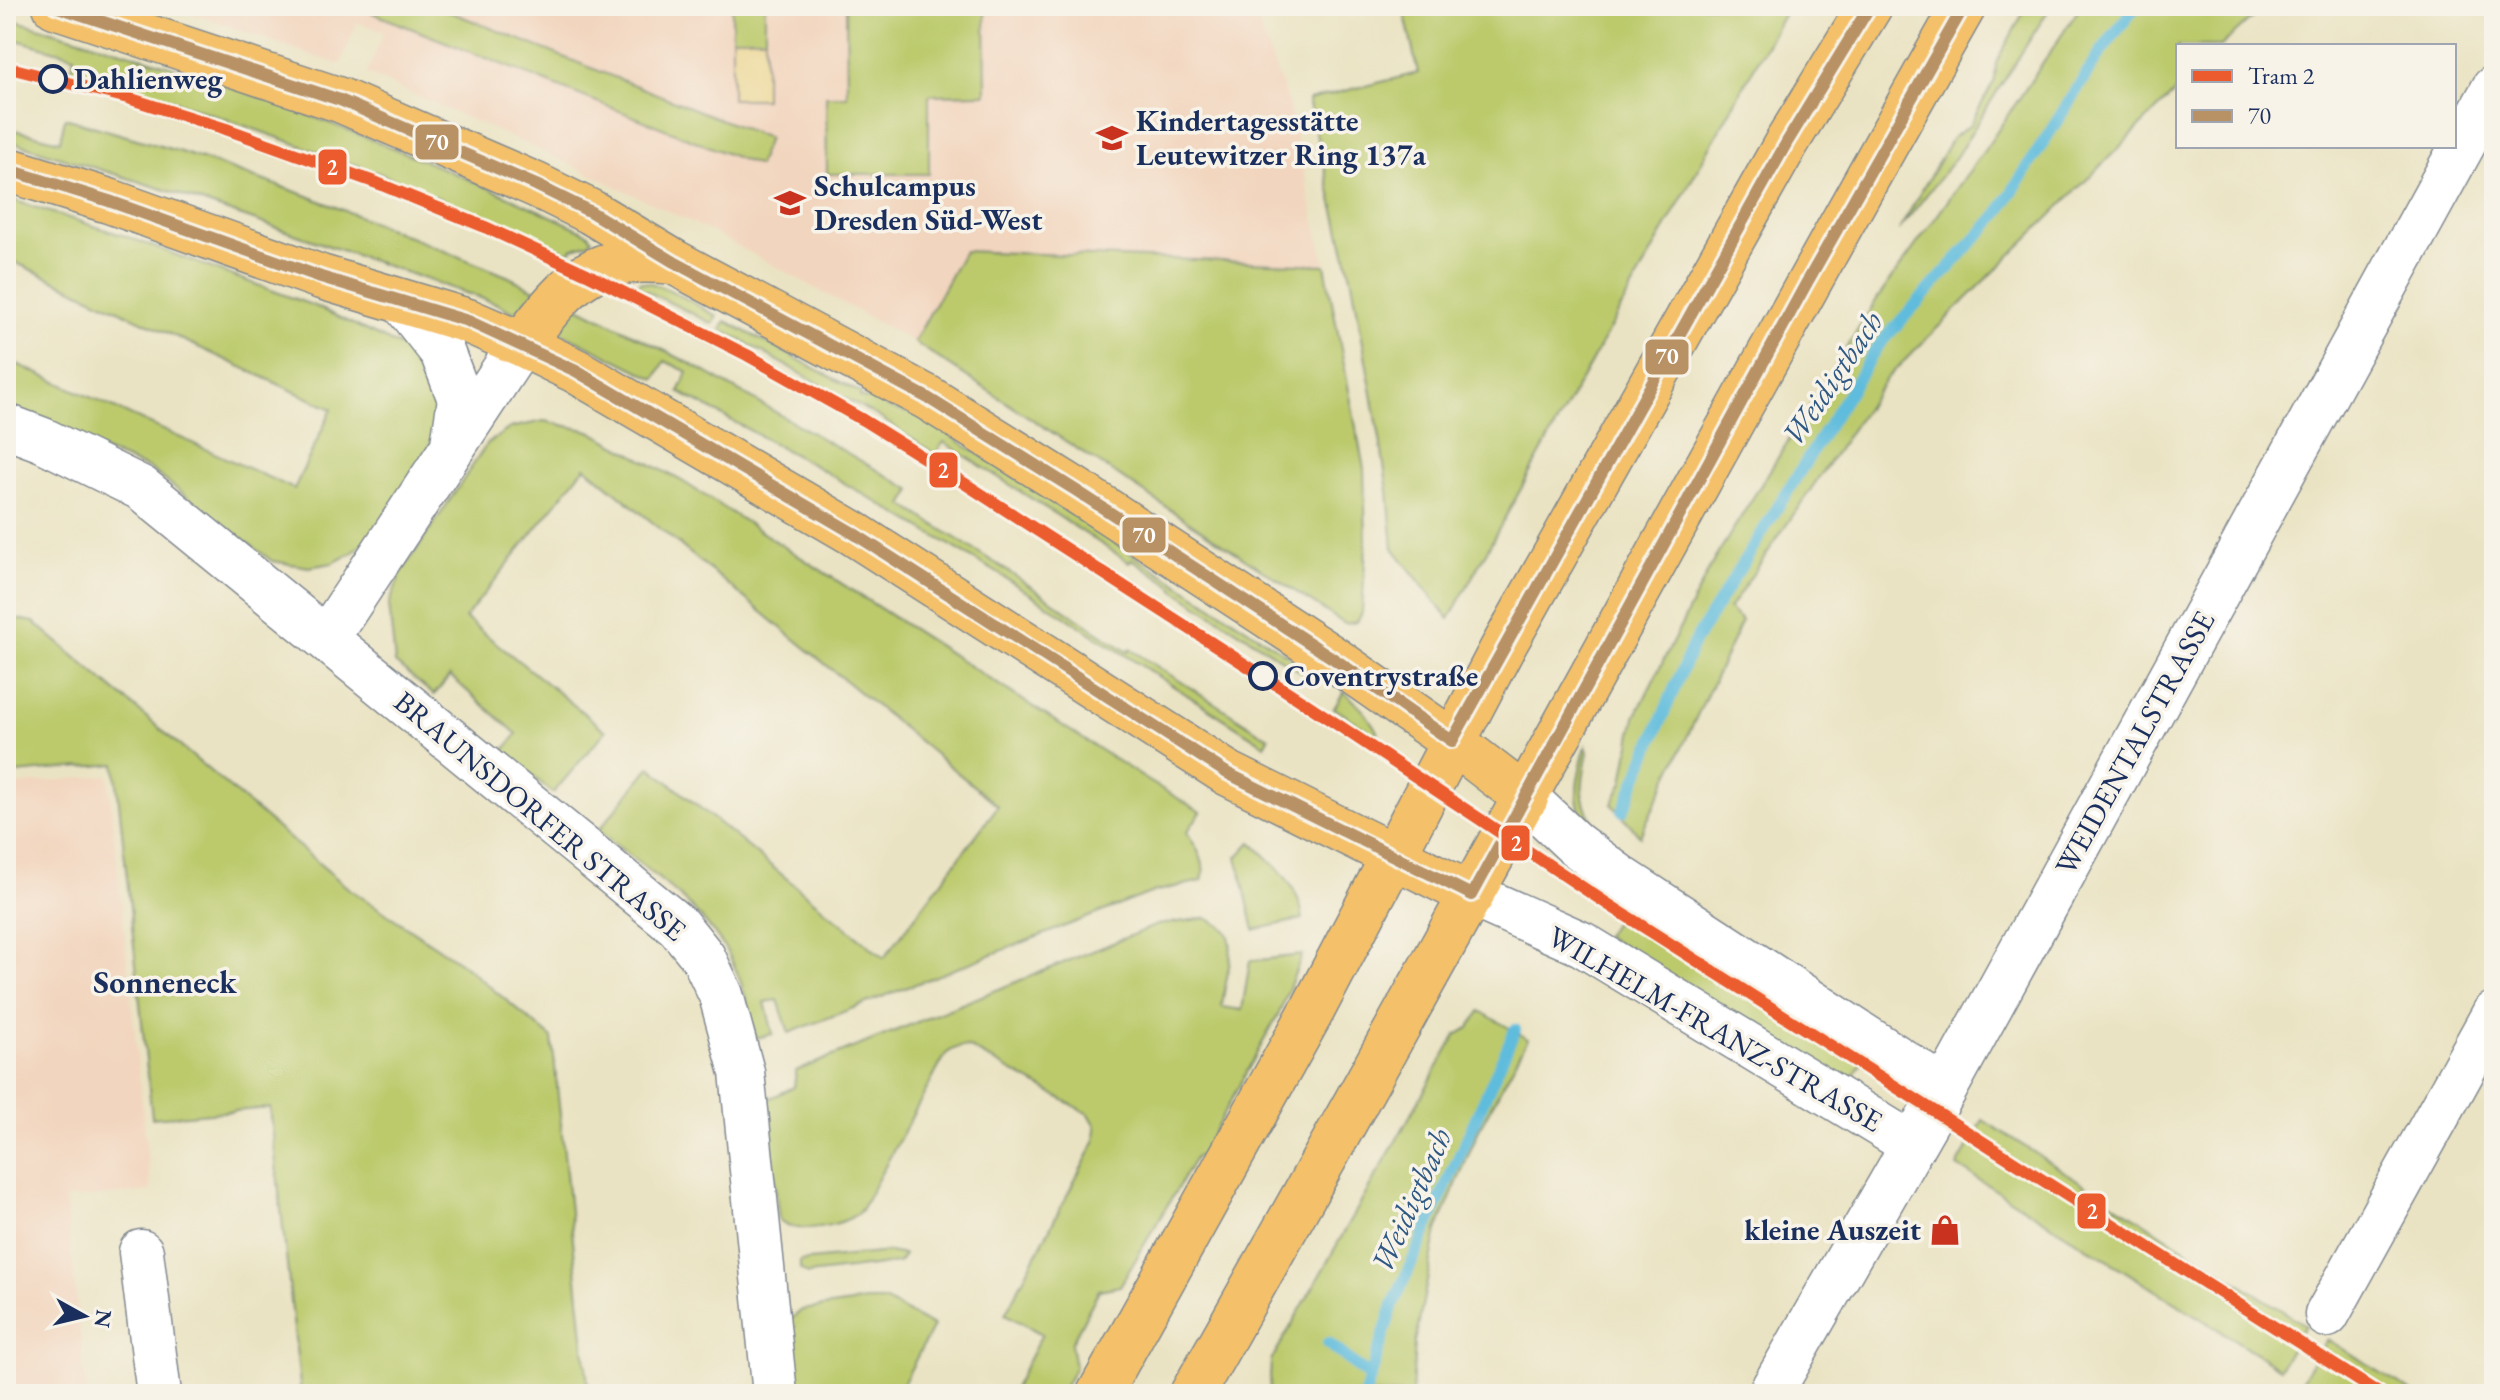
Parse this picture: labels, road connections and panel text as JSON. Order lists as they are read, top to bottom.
{
  "streets": {
    "street": ["WEIDENTALSTRASSE", "BRAUNSDORFER STRASSE", "WILHELM-FRANZ-STRASSE"]
  },
  "crossings": [
    ["WEIDENTALSTRASSE", "WILHELM-FRANZ-STRASSE"]
  ],
  "districts": ["Sonneneck"],
  "water": ["Weidigtbach"],
  "places": {
    "other": ["Dahlienweg", "Coventrystraße"],
    "school or university": ["Kindertagesstätte Leutewitzer Ring 137a", "Schulcampus Dresden Süd-West"],
    "shop": ["kleine Auszeit"]
  },
  "lines": ["transit line 70", "tram line 2"],
  "legend": ["Tram 2", "70"],
  "north": "right"
}
